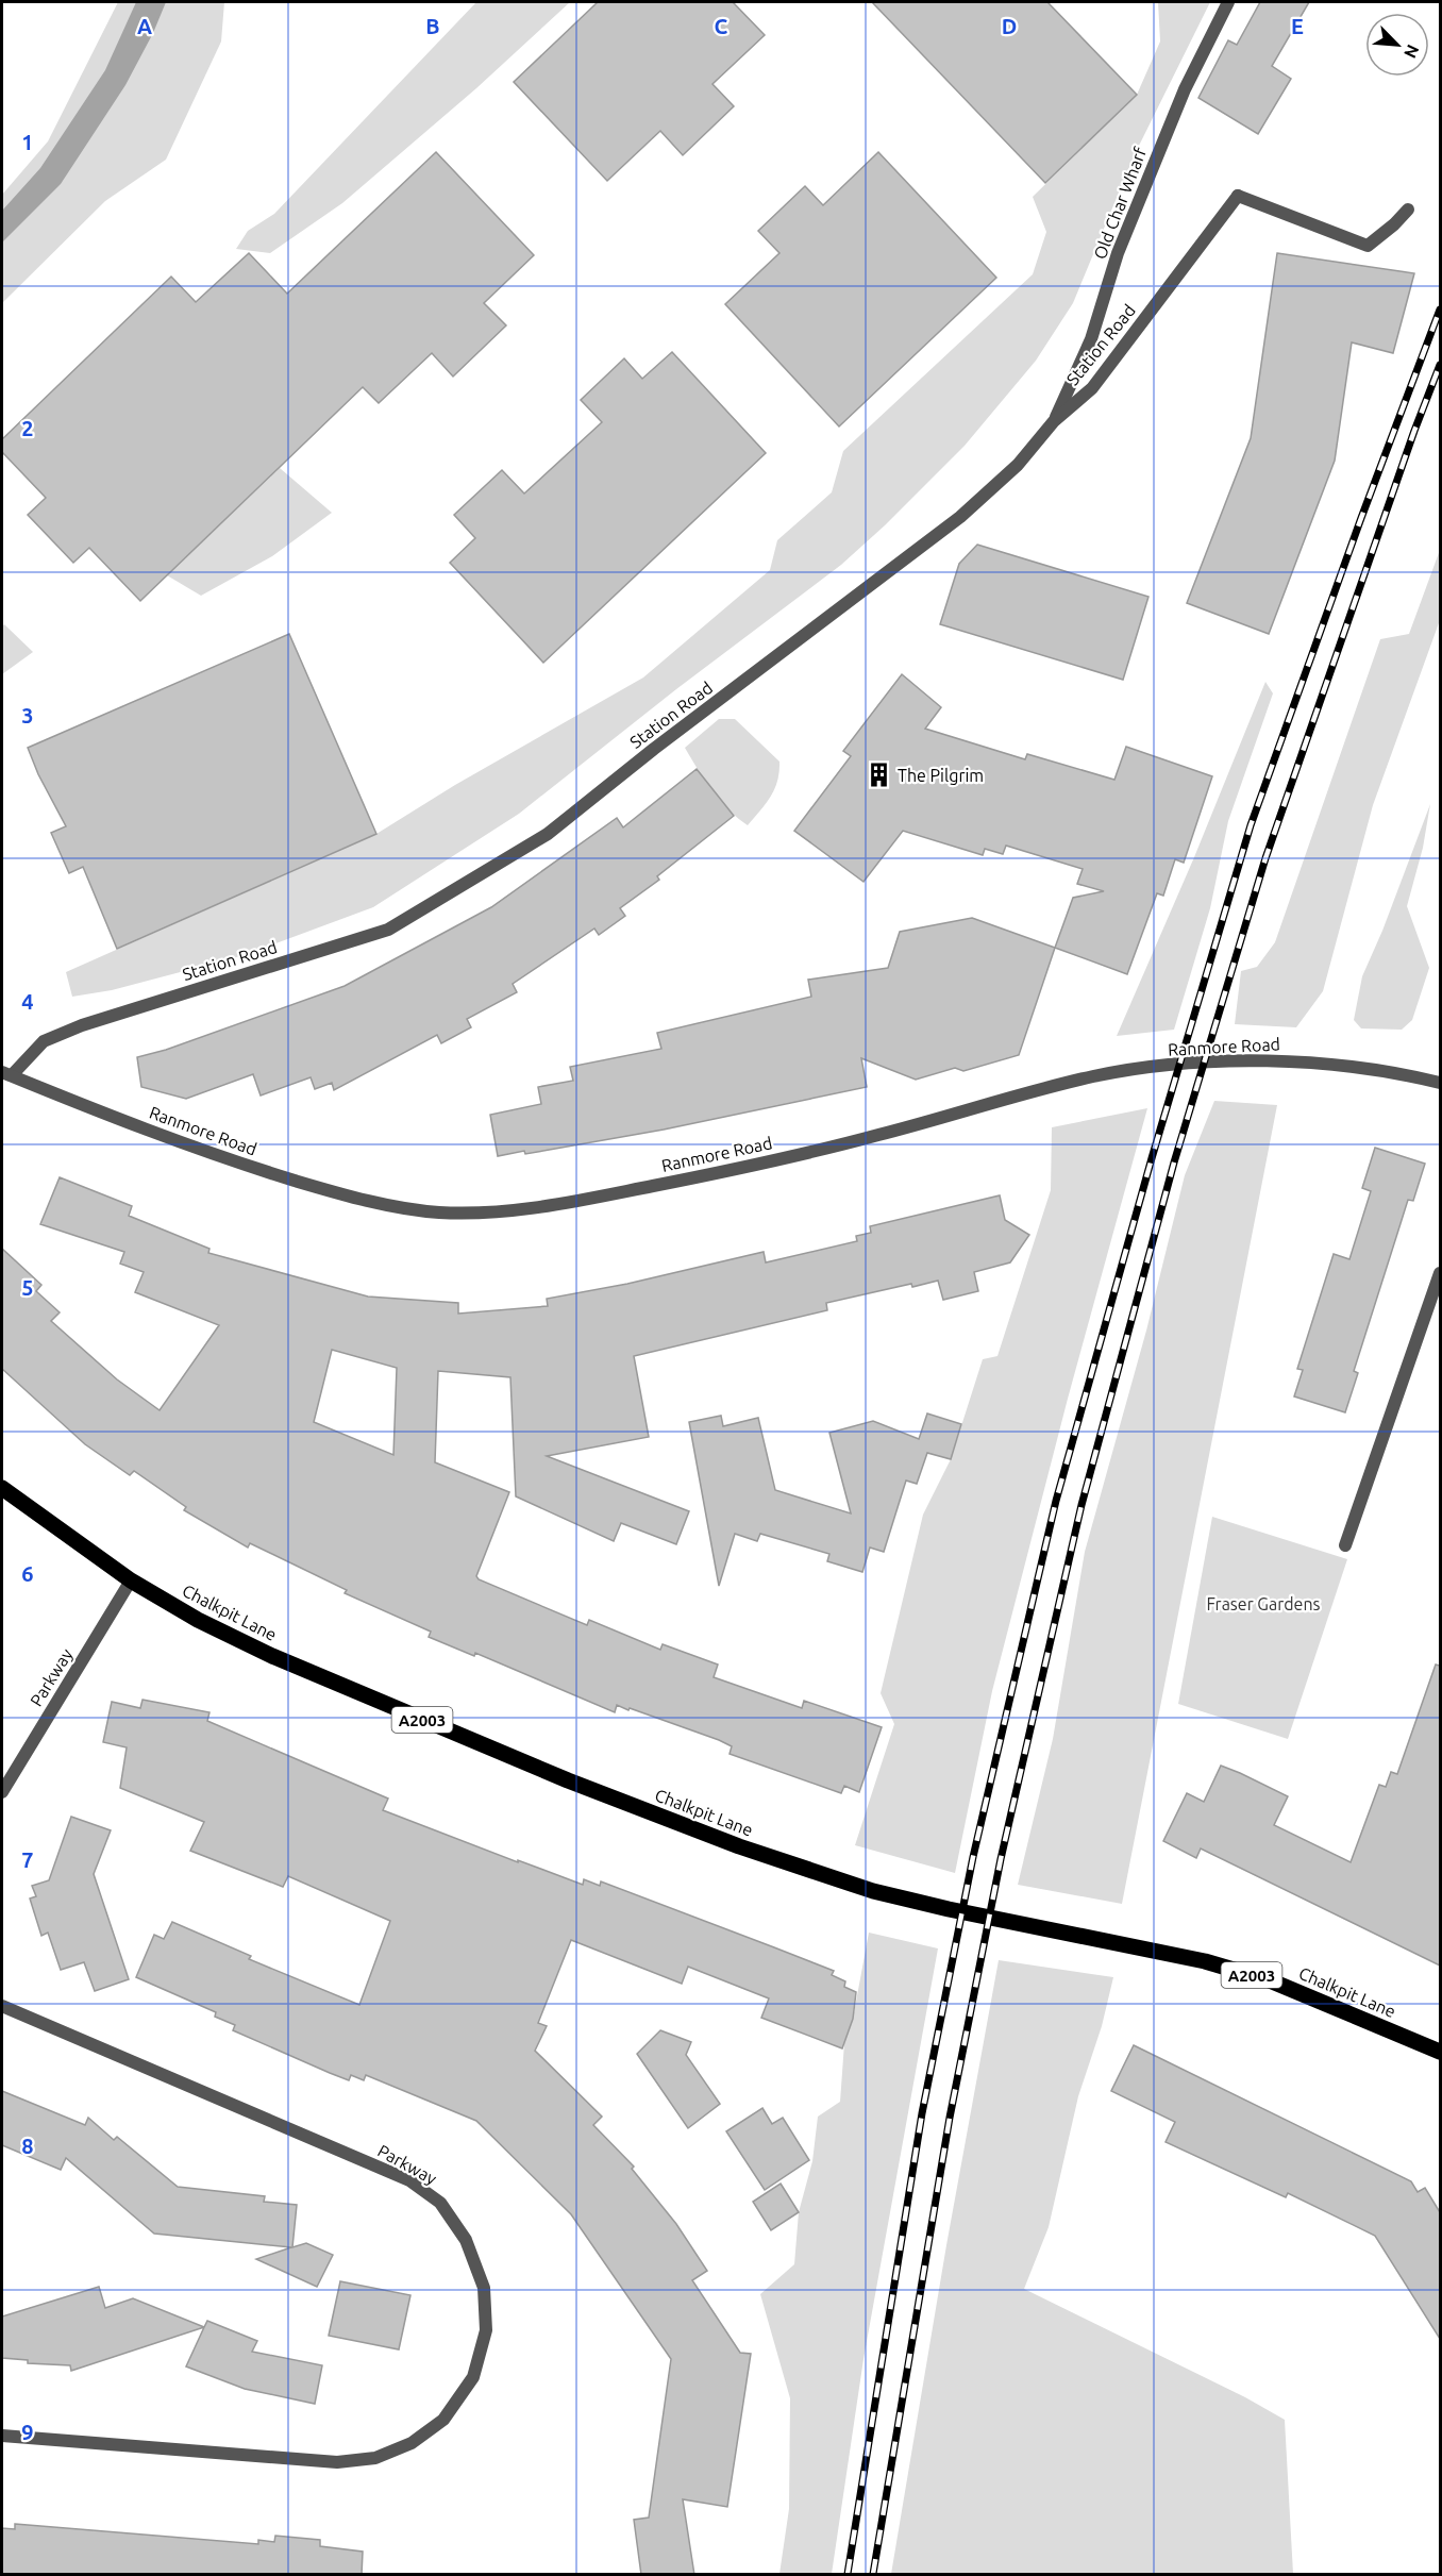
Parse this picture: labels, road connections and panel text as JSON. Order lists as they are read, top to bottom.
{
  "streets": {
    "main road": ["Chalkpit Lane", "A2003"],
    "street": [
      "Old Char Wharf",
      "Station Road",
      "Ranmore Road",
      "Parkway"
    ]
  },
  "crossings": [
    ["Old Char Wharf", "Station Road"],
    ["Station Road", "Ranmore Road"],
    ["Chalkpit Lane", "Parkway"]
  ],
  "parks": ["Fraser Gardens"],
  "places": {
    "building": ["The Pilgrim"]
  },
  "north": "bottom right",
  "grid": {
    "columns": [
      "A",
      "B",
      "C",
      "D",
      "E"
    ],
    "rows": [
      "1",
      "2",
      "3",
      "4",
      "5",
      "6",
      "7",
      "8",
      "9"
    ]
  }
}
